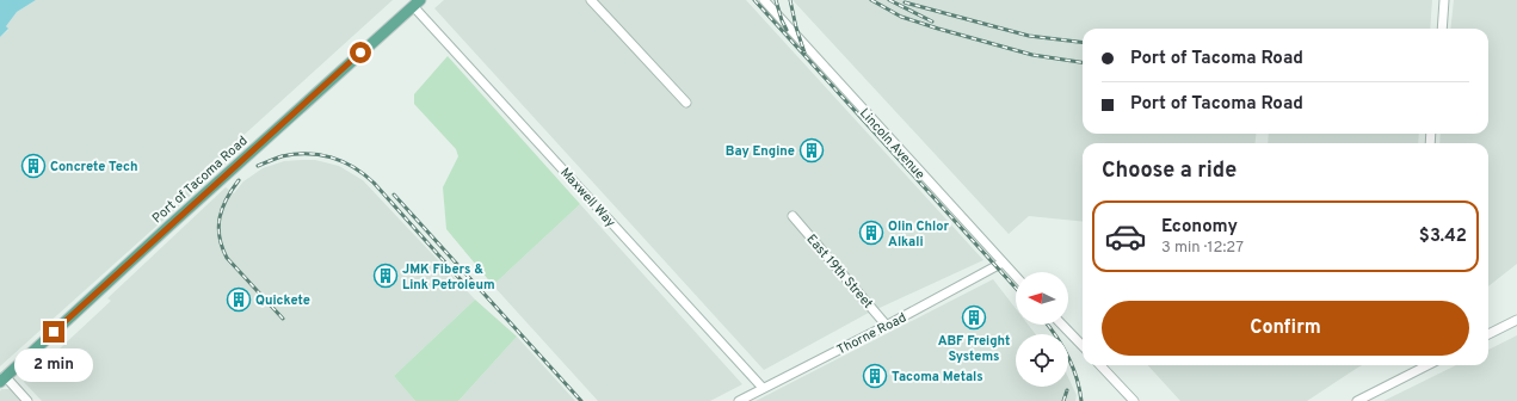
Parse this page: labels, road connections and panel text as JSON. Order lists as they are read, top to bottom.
{
  "streets": {
    "main road": ["Port of Tacoma Road"],
    "street": [
      "Lincoln Avenue",
      "Maxwell Way",
      "East 19th Street",
      "Thorne Road"
    ]
  },
  "crossings": [
    ["Lincoln Avenue", "Thorne Road"],
    ["Port of Tacoma Road", "Maxwell Way"],
    ["Maxwell Way", "Thorne Road"],
    ["East 19th Street", "Thorne Road"]
  ],
  "places": {
    "building": [
      "Bay Engine",
      "Concrete Tech",
      "Olin Chlor Alkali",
      "JMK Fibers & Link Petroleum",
      "Quickete",
      "ABF Freight Systems",
      "Tacoma Metals"
    ]
  },
  "north": "left",
  "page": {
    "banner": ["Port of Tacoma Road", "Port of Tacoma Road"],
    "heading": "Choose a ride",
    "list": [
      {
        "name": "Economy",
        "note": "3 min · 12:27",
        "value": "$3.42"
      }
    ],
    "buttons": "Confirm",
    "bubble": "2 min"
  }
}
